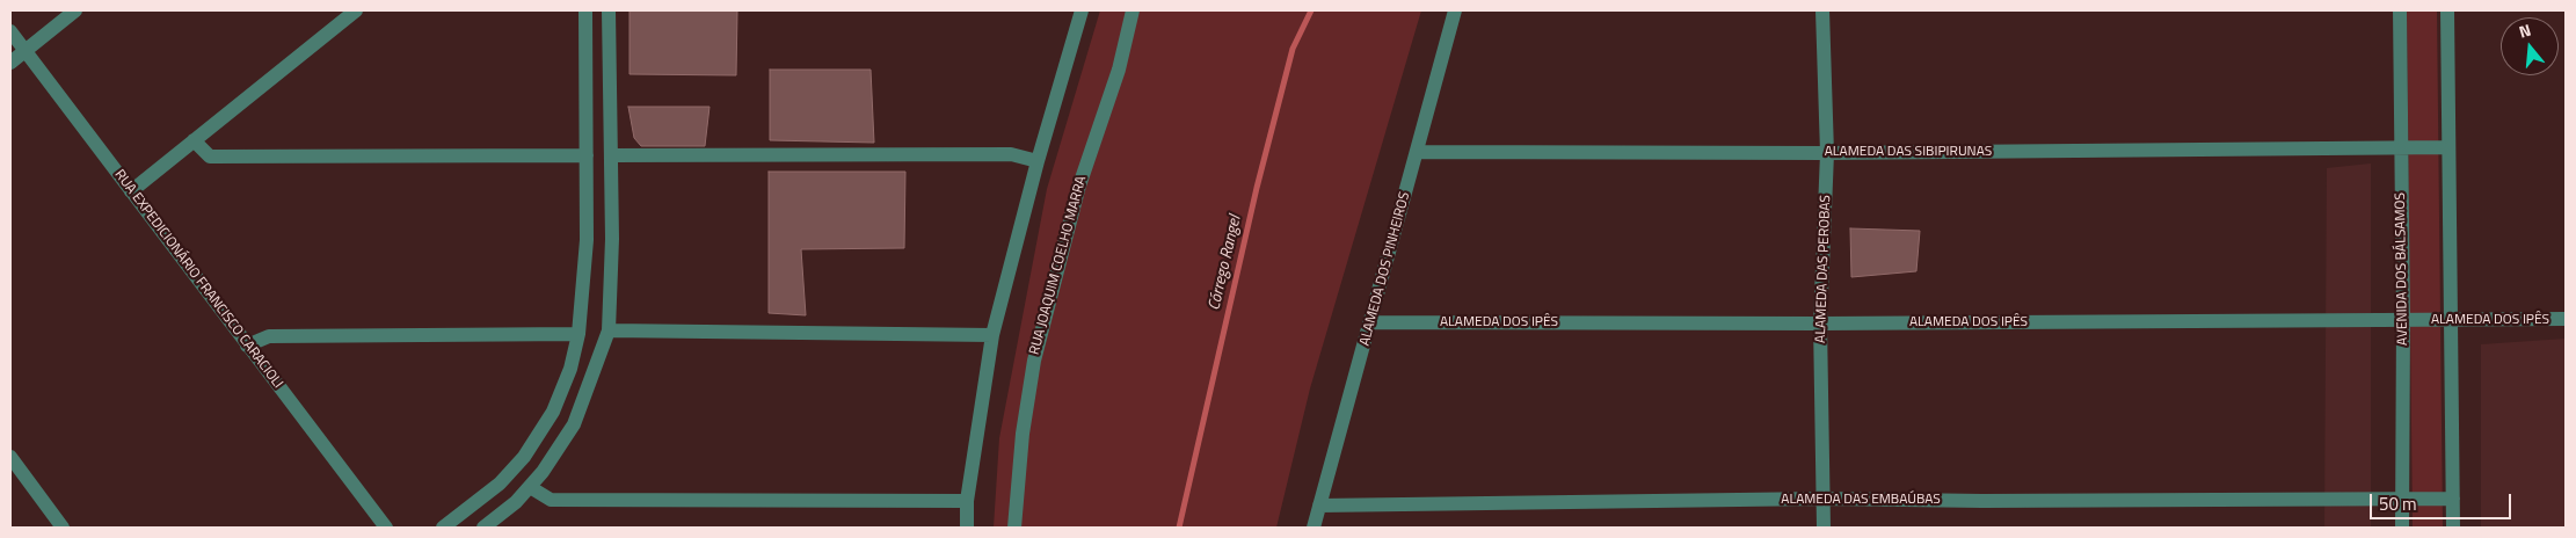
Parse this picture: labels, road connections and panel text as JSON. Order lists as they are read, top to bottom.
{
  "streets": {
    "street": [
      "ALAMEDA DAS SIBIPIRUNAS",
      "RUA JOAQUIM COELHO MARRA",
      "ALAMEDA DOS PINHEIROS",
      "ALAMEDA DAS PEROBAS",
      "AVENIDA DOS BÁLSAMOS",
      "RUA EXPEDICIONÁRIO FRANCISCO CARACIOLI",
      "ALAMEDA DOS IPÊS",
      "ALAMEDA DAS EMBAÚBAS"
    ]
  },
  "crossings": [
    ["ALAMEDA DAS SIBIPIRUNAS", "ALAMEDA DOS PINHEIROS"],
    ["ALAMEDA DAS SIBIPIRUNAS", "ALAMEDA DAS PEROBAS"],
    ["ALAMEDA DAS SIBIPIRUNAS", "AVENIDA DOS BÁLSAMOS"],
    ["ALAMEDA DOS PINHEIROS", "ALAMEDA DOS IPÊS"],
    ["ALAMEDA DOS PINHEIROS", "ALAMEDA DAS EMBAÚBAS"],
    ["ALAMEDA DAS PEROBAS", "ALAMEDA DOS IPÊS"],
    ["ALAMEDA DAS PEROBAS", "ALAMEDA DAS EMBAÚBAS"],
    ["AVENIDA DOS BÁLSAMOS", "ALAMEDA DOS IPÊS"],
    ["AVENIDA DOS BÁLSAMOS", "ALAMEDA DAS EMBAÚBAS"]
  ],
  "water": ["Córrego Rangel"],
  "scale_bar": "50 m",
  "north": "top"
}
